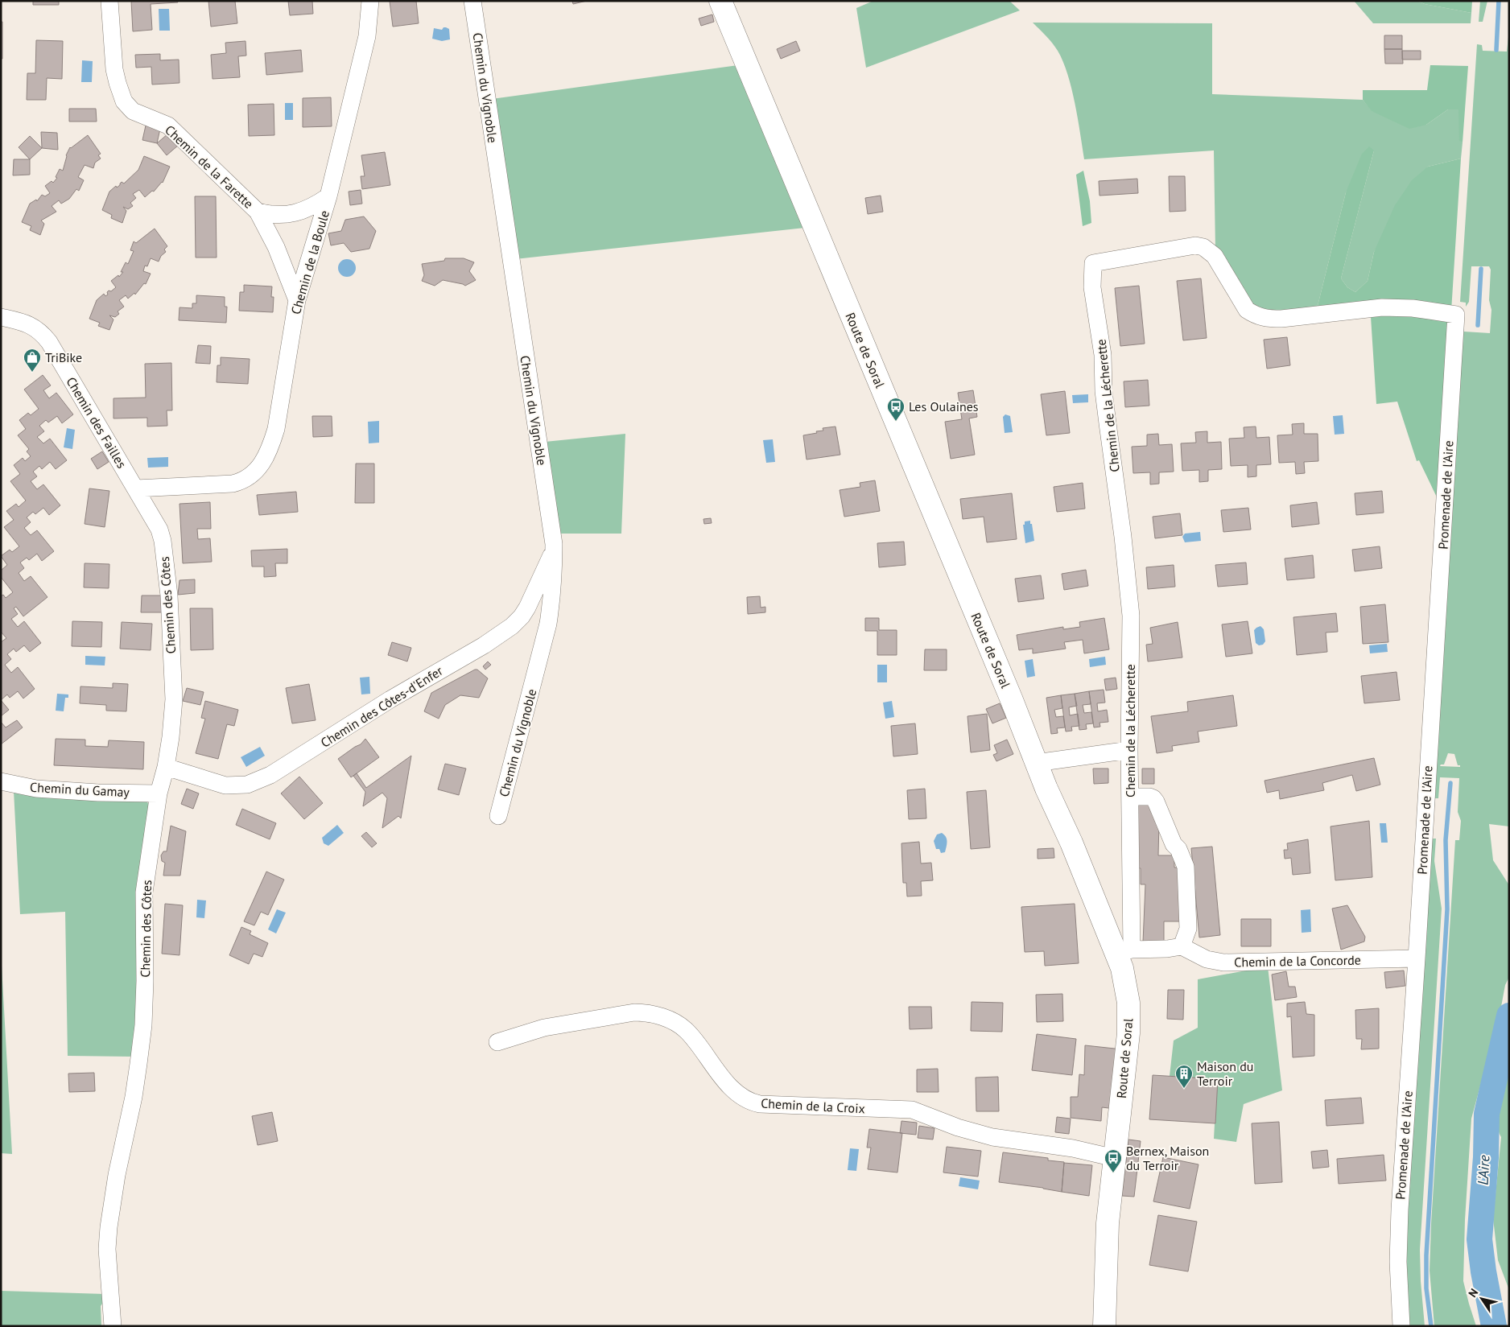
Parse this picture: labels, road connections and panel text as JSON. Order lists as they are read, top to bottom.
{
  "streets": {
    "street": [
      "Chemin du Vignoble",
      "Chemin de la Farette",
      "Chemin de la Boule",
      "Route de Soral",
      "Chemin de la Lécherette",
      "Chemin des Failles",
      "Promenade de l'Aire",
      "Chemin des Côtes",
      "Chemin des Côtes-d'Enfer",
      "Chemin du Gamay",
      "Chemin de la Concorde",
      "Chemin de la Croix"
    ]
  },
  "crossings": [
    ["Chemin du Vignoble", "Chemin des Côtes-d'Enfer"],
    ["Chemin de la Farette", "Chemin de la Boule"],
    ["Chemin de la Boule", "Chemin des Failles"],
    ["Chemin de la Boule", "Chemin des Côtes"],
    ["Route de Soral", "Chemin de la Lécherette"],
    ["Route de Soral", "Chemin de la Croix"],
    ["Chemin de la Lécherette", "Promenade de l'Aire"],
    ["Chemin des Failles", "Chemin des Côtes"],
    ["Promenade de l'Aire", "Chemin de la Concorde"],
    ["Chemin des Côtes", "Chemin des Côtes-d'Enfer"],
    ["Chemin des Côtes", "Chemin du Gamay"]
  ],
  "water": ["L'Aire"],
  "places": {
    "shop": ["TriBike"],
    "bus stop": ["Les Oulaines", "Bernex, Maison du Terroir"],
    "building": ["Maison du Terroir"]
  },
  "north": "top left"
}
